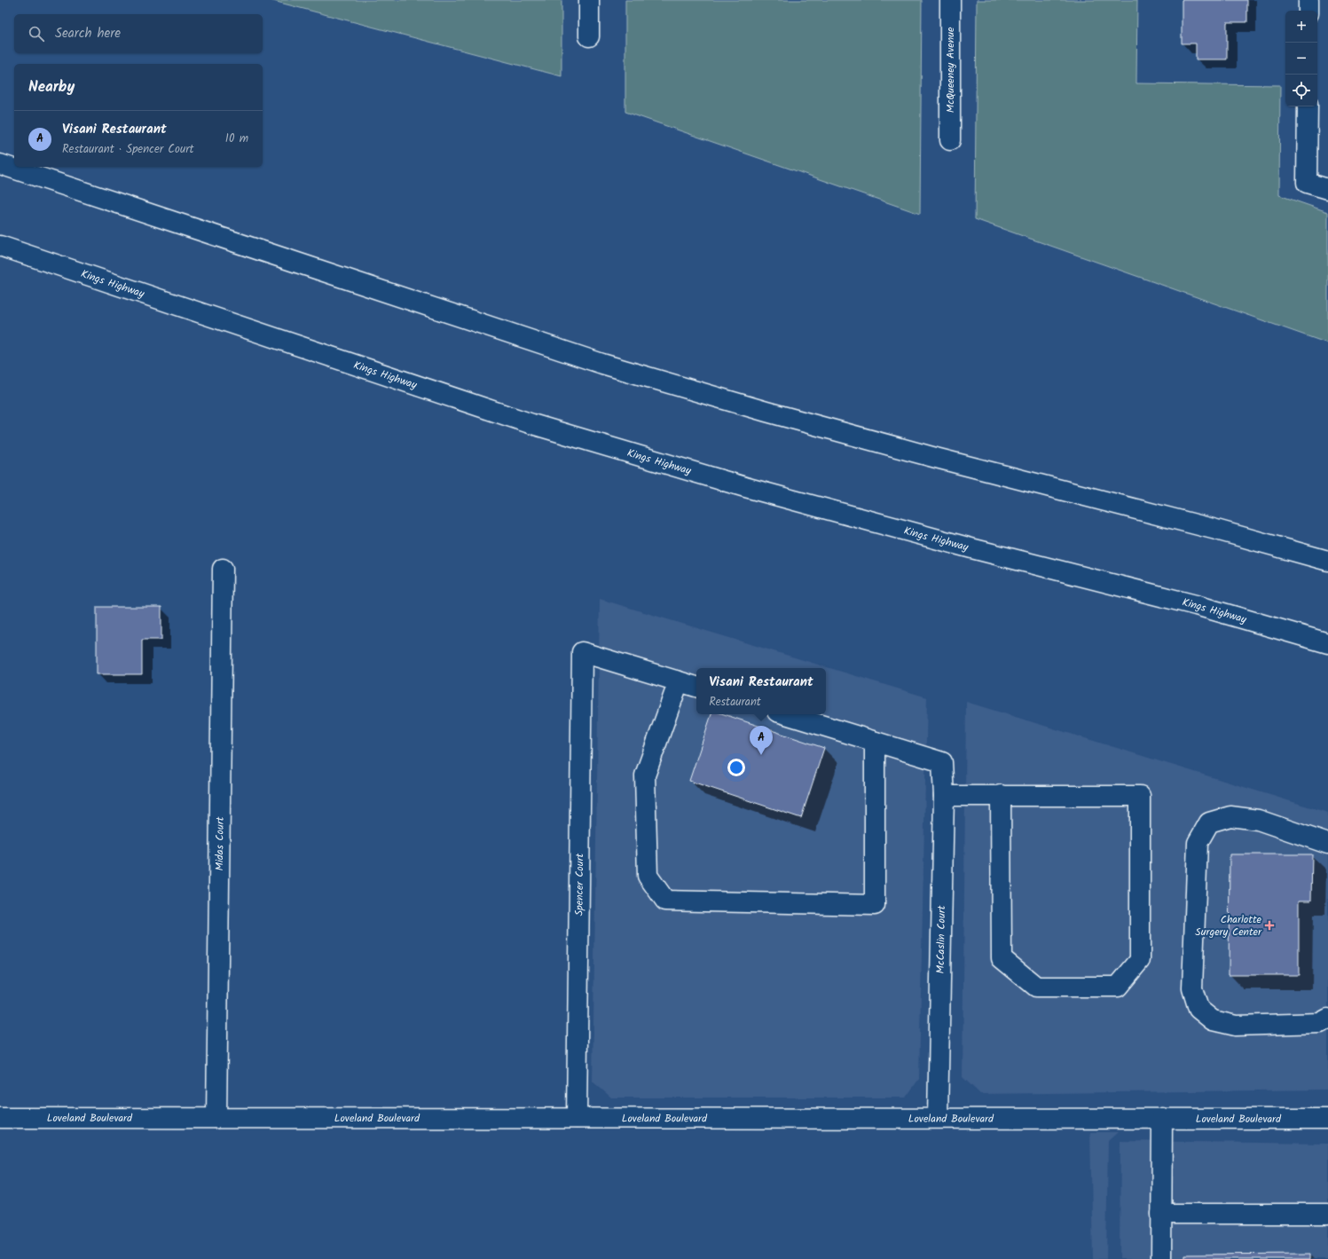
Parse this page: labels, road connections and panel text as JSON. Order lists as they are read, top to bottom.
{
  "streets": {
    "street": [
      "McQueeney Avenue",
      "Kings Highway",
      "Midas Court",
      "Spencer Court",
      "McCaslin Court",
      "Loveland Boulevard"
    ]
  },
  "crossings": [
    ["Midas Court", "Loveland Boulevard"],
    ["Spencer Court", "Loveland Boulevard"],
    ["McCaslin Court", "Loveland Boulevard"]
  ],
  "places": {
    "health": ["Charlotte Surgery Center"]
  },
  "page": {
    "map_buttons": ["+", "−"],
    "search": "Search here",
    "heading": "Nearby",
    "list": [
      {
        "mark": "A",
        "name": "Visani Restaurant",
        "note": "Restaurant · Spencer Court",
        "value": "10 m"
      }
    ],
    "popup": ["Visani Restaurant", "Restaurant"],
    "pins": "A"
  }
}
